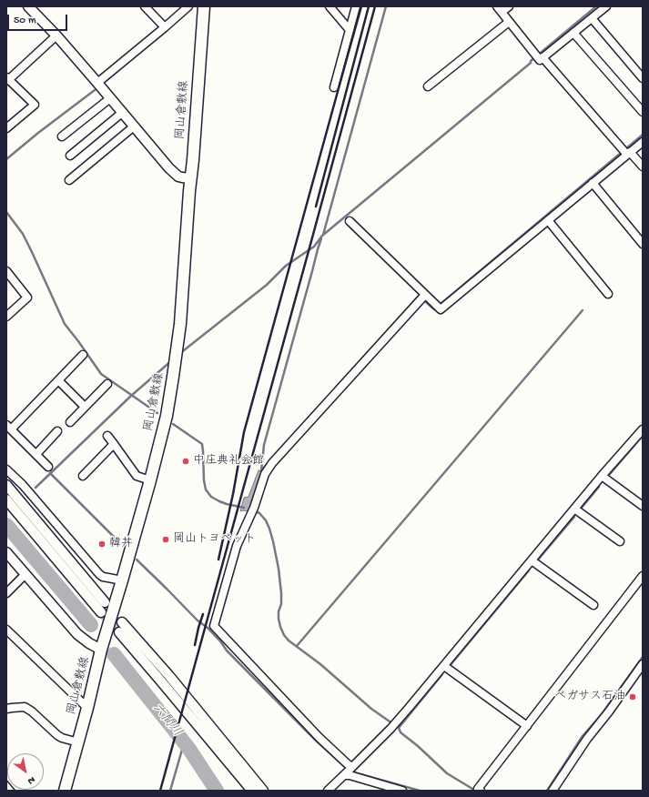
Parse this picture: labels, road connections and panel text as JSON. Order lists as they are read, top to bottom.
{
  "streets": {
    "main road": ["岡山倉敷線"]
  },
  "water": ["六間川"],
  "places": [
    "中庄典礼会館",
    "岡山トヨペット",
    "韓丼",
    "ペガサス石油"
  ],
  "scale_bar": "50 m",
  "north": "bottom right"
}
